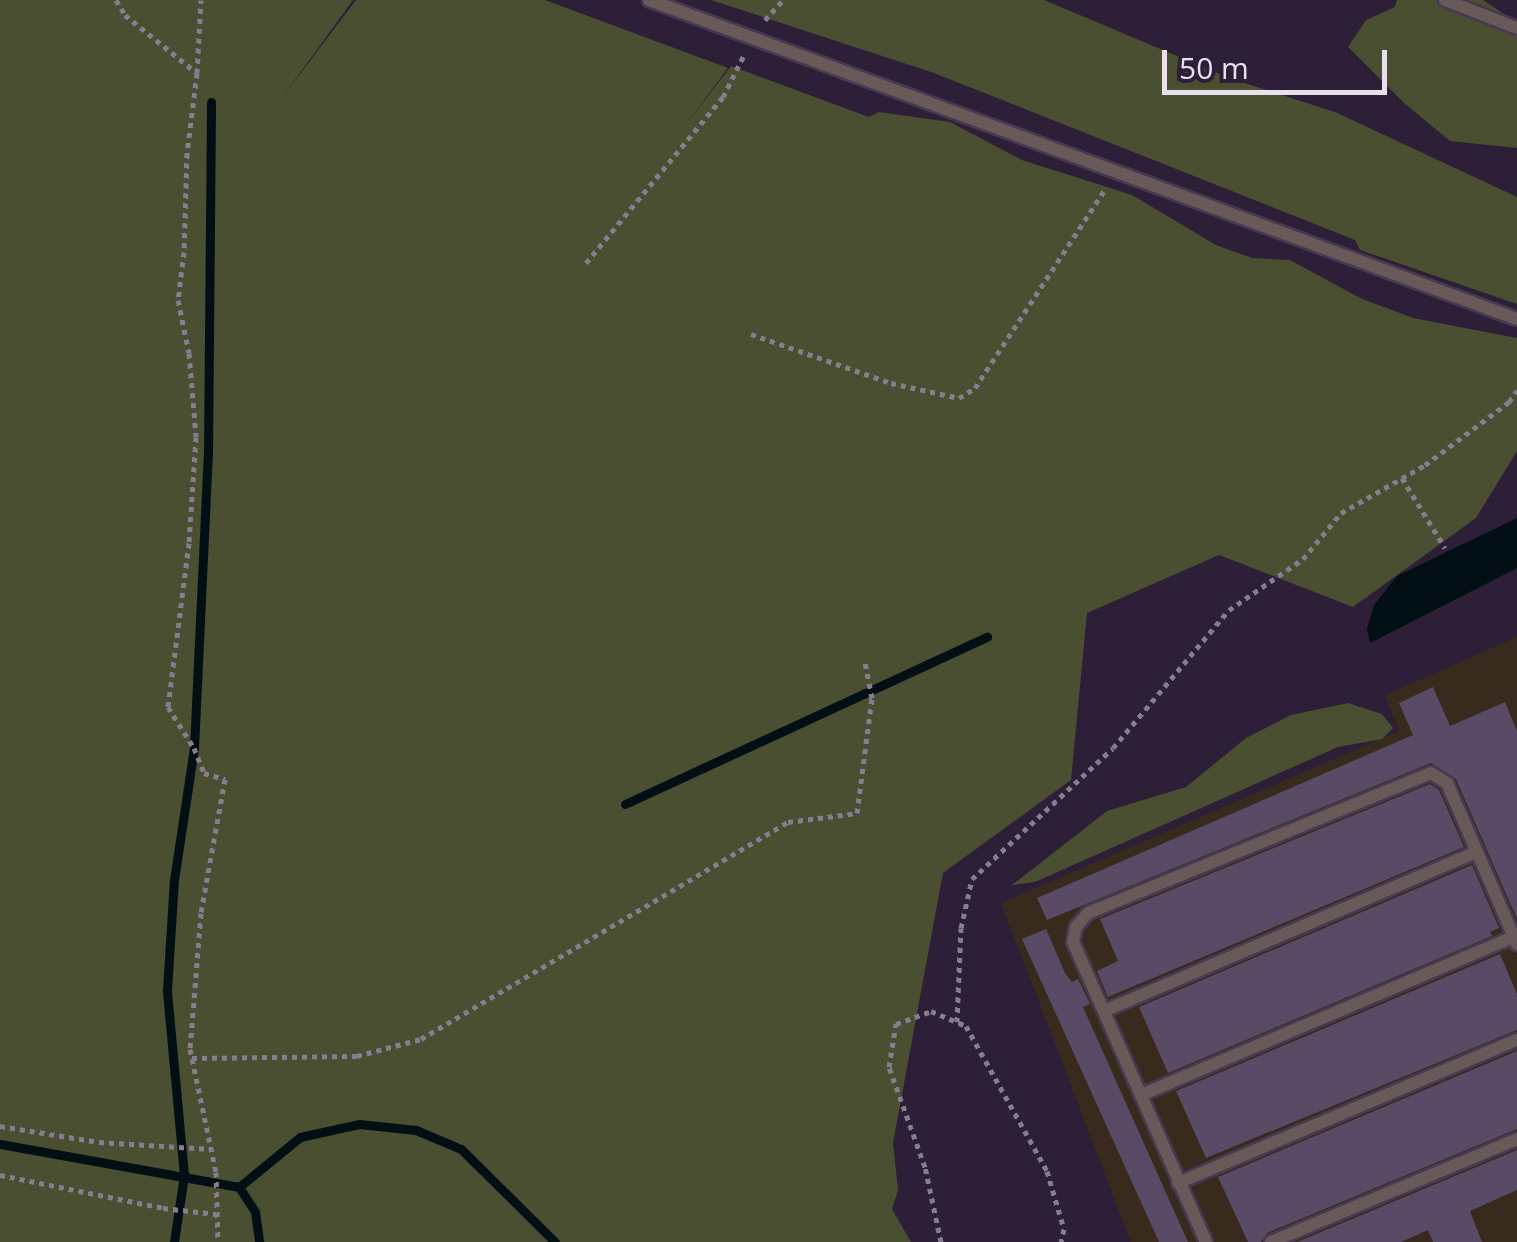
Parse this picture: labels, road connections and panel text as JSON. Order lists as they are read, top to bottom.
{
  "scale_bar": "50 m"
}
